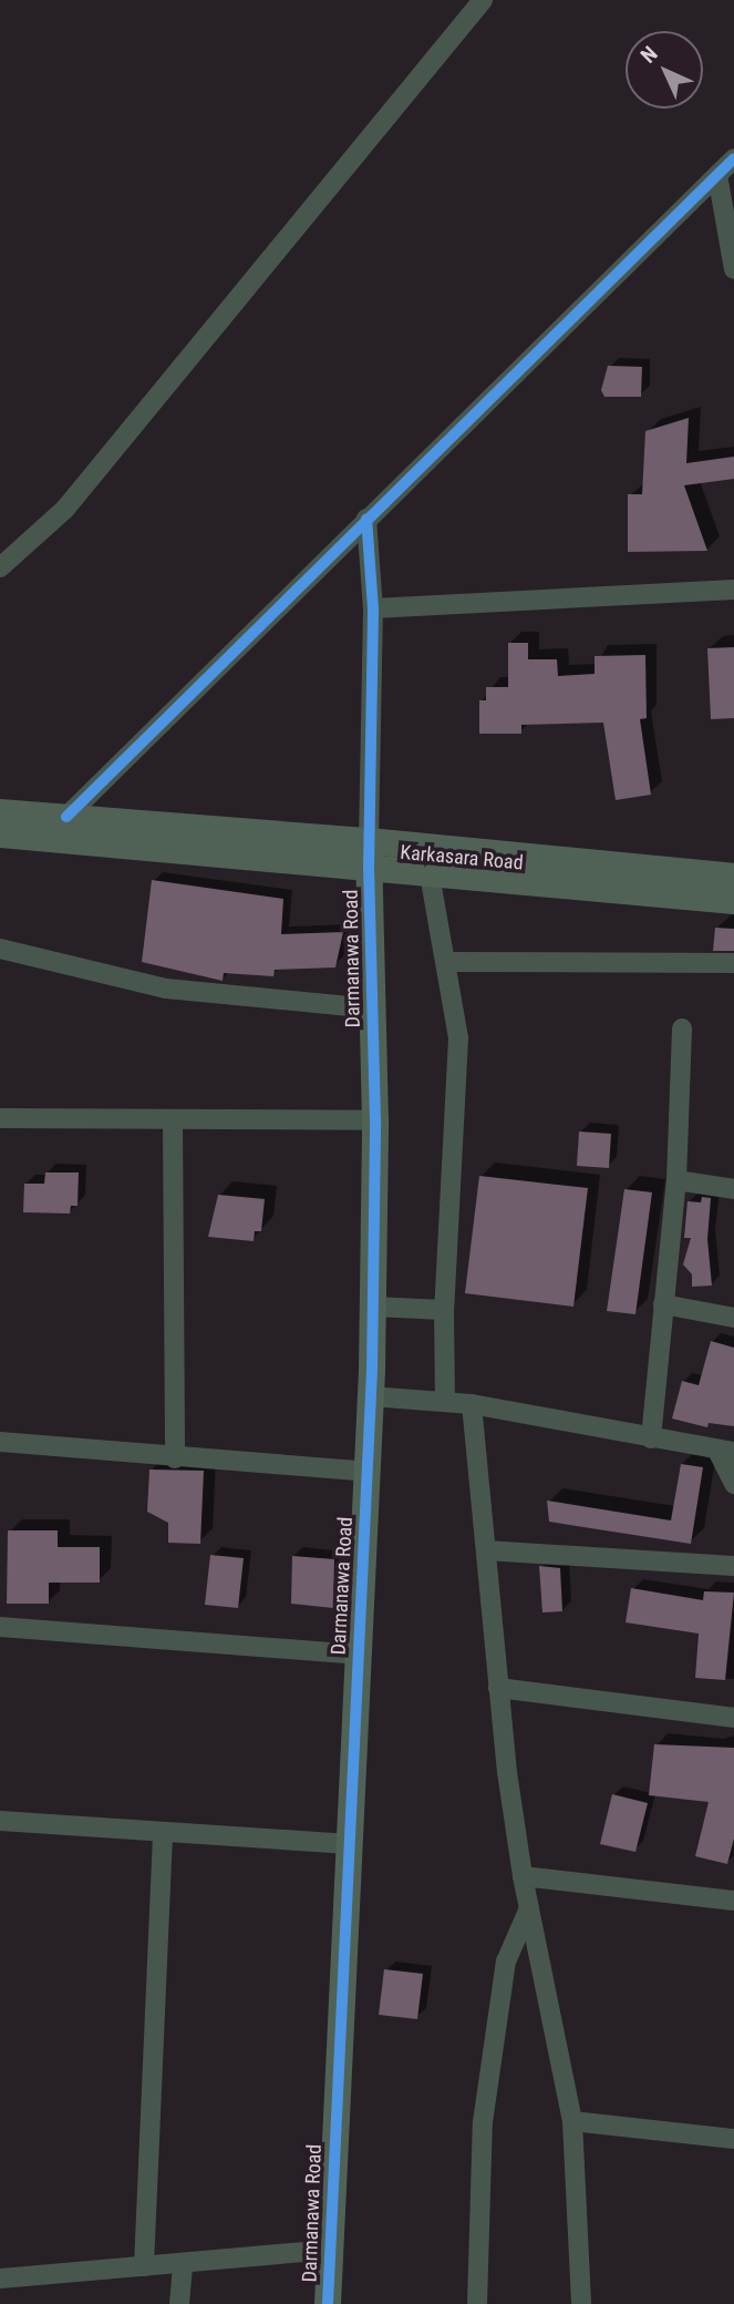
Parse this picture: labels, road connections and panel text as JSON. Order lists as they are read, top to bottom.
{
  "streets": {
    "main road": ["Karkasara Road", "Darmanawa Road"]
  },
  "crossings": [
    ["Karkasara Road", "Darmanawa Road"]
  ],
  "north": "top left"
}
